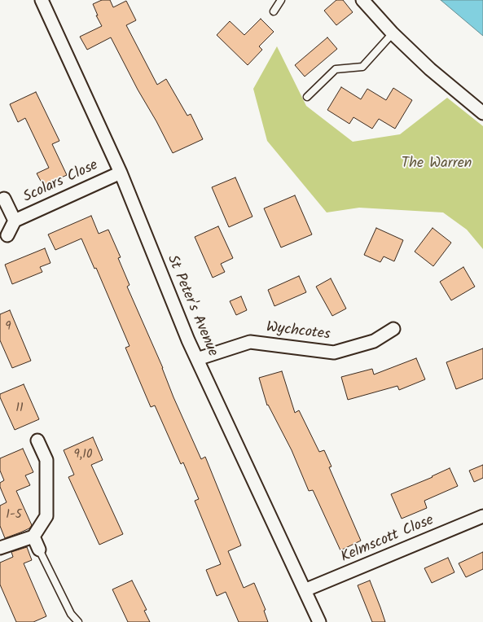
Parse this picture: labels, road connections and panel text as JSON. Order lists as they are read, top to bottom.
{
  "streets": {
    "street": [
      "Scolars Close",
      "St Peter's Avenue",
      "Wychcotes",
      "Kelmscott Close"
    ]
  },
  "crossings": [
    ["Scolars Close", "St Peter's Avenue"],
    ["St Peter's Avenue", "Wychcotes"],
    ["St Peter's Avenue", "Kelmscott Close"]
  ],
  "parks": ["The Warren"],
  "house_numbers": [
    "9",
    "11",
    "9,10",
    "1-5"
  ]
}
